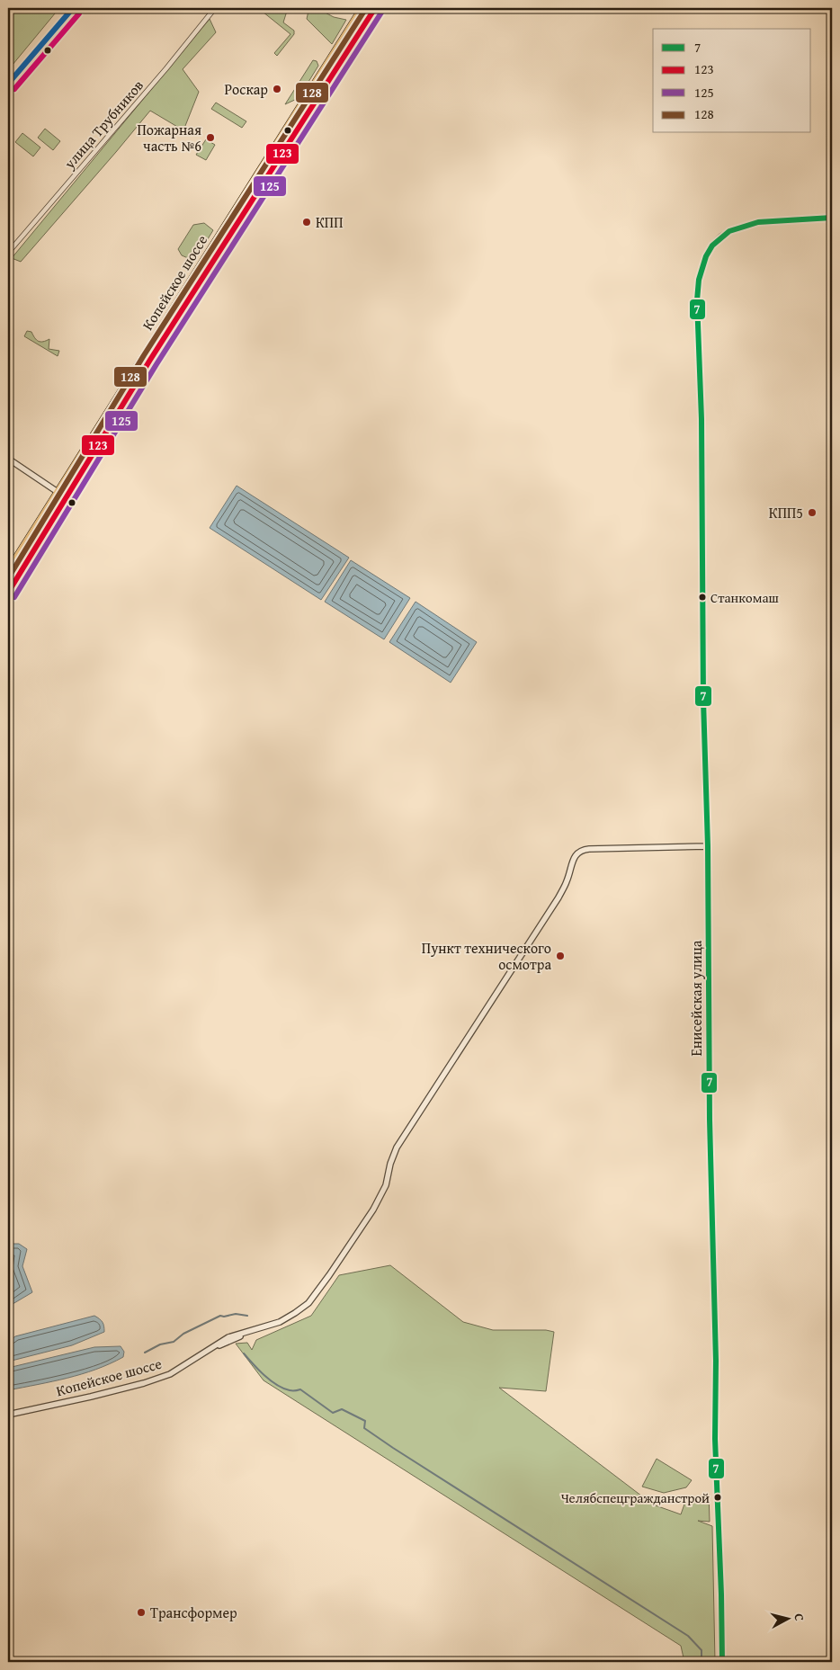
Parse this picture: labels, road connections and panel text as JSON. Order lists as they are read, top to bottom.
{
  "streets": {
    "main road": ["Копейское шоссе"],
    "street": ["улица Трубников", "Енисейская улица"]
  },
  "crossings": [
    ["Копейское шоссе", "Енисейская улица"]
  ],
  "places": [
    "Роскар",
    "Пожарная часть №6",
    "КПП",
    "КПП5",
    "Станкомаш",
    "Пункт технического осмотра",
    "Челябспецгражданстрой",
    "Трансформер"
  ],
  "lines": [
    "transit line 123",
    "transit line 128",
    "transit line 125",
    "transit line 7"
  ],
  "legend": [
    "7",
    "123",
    "125",
    "128"
  ],
  "north": "right"
}
